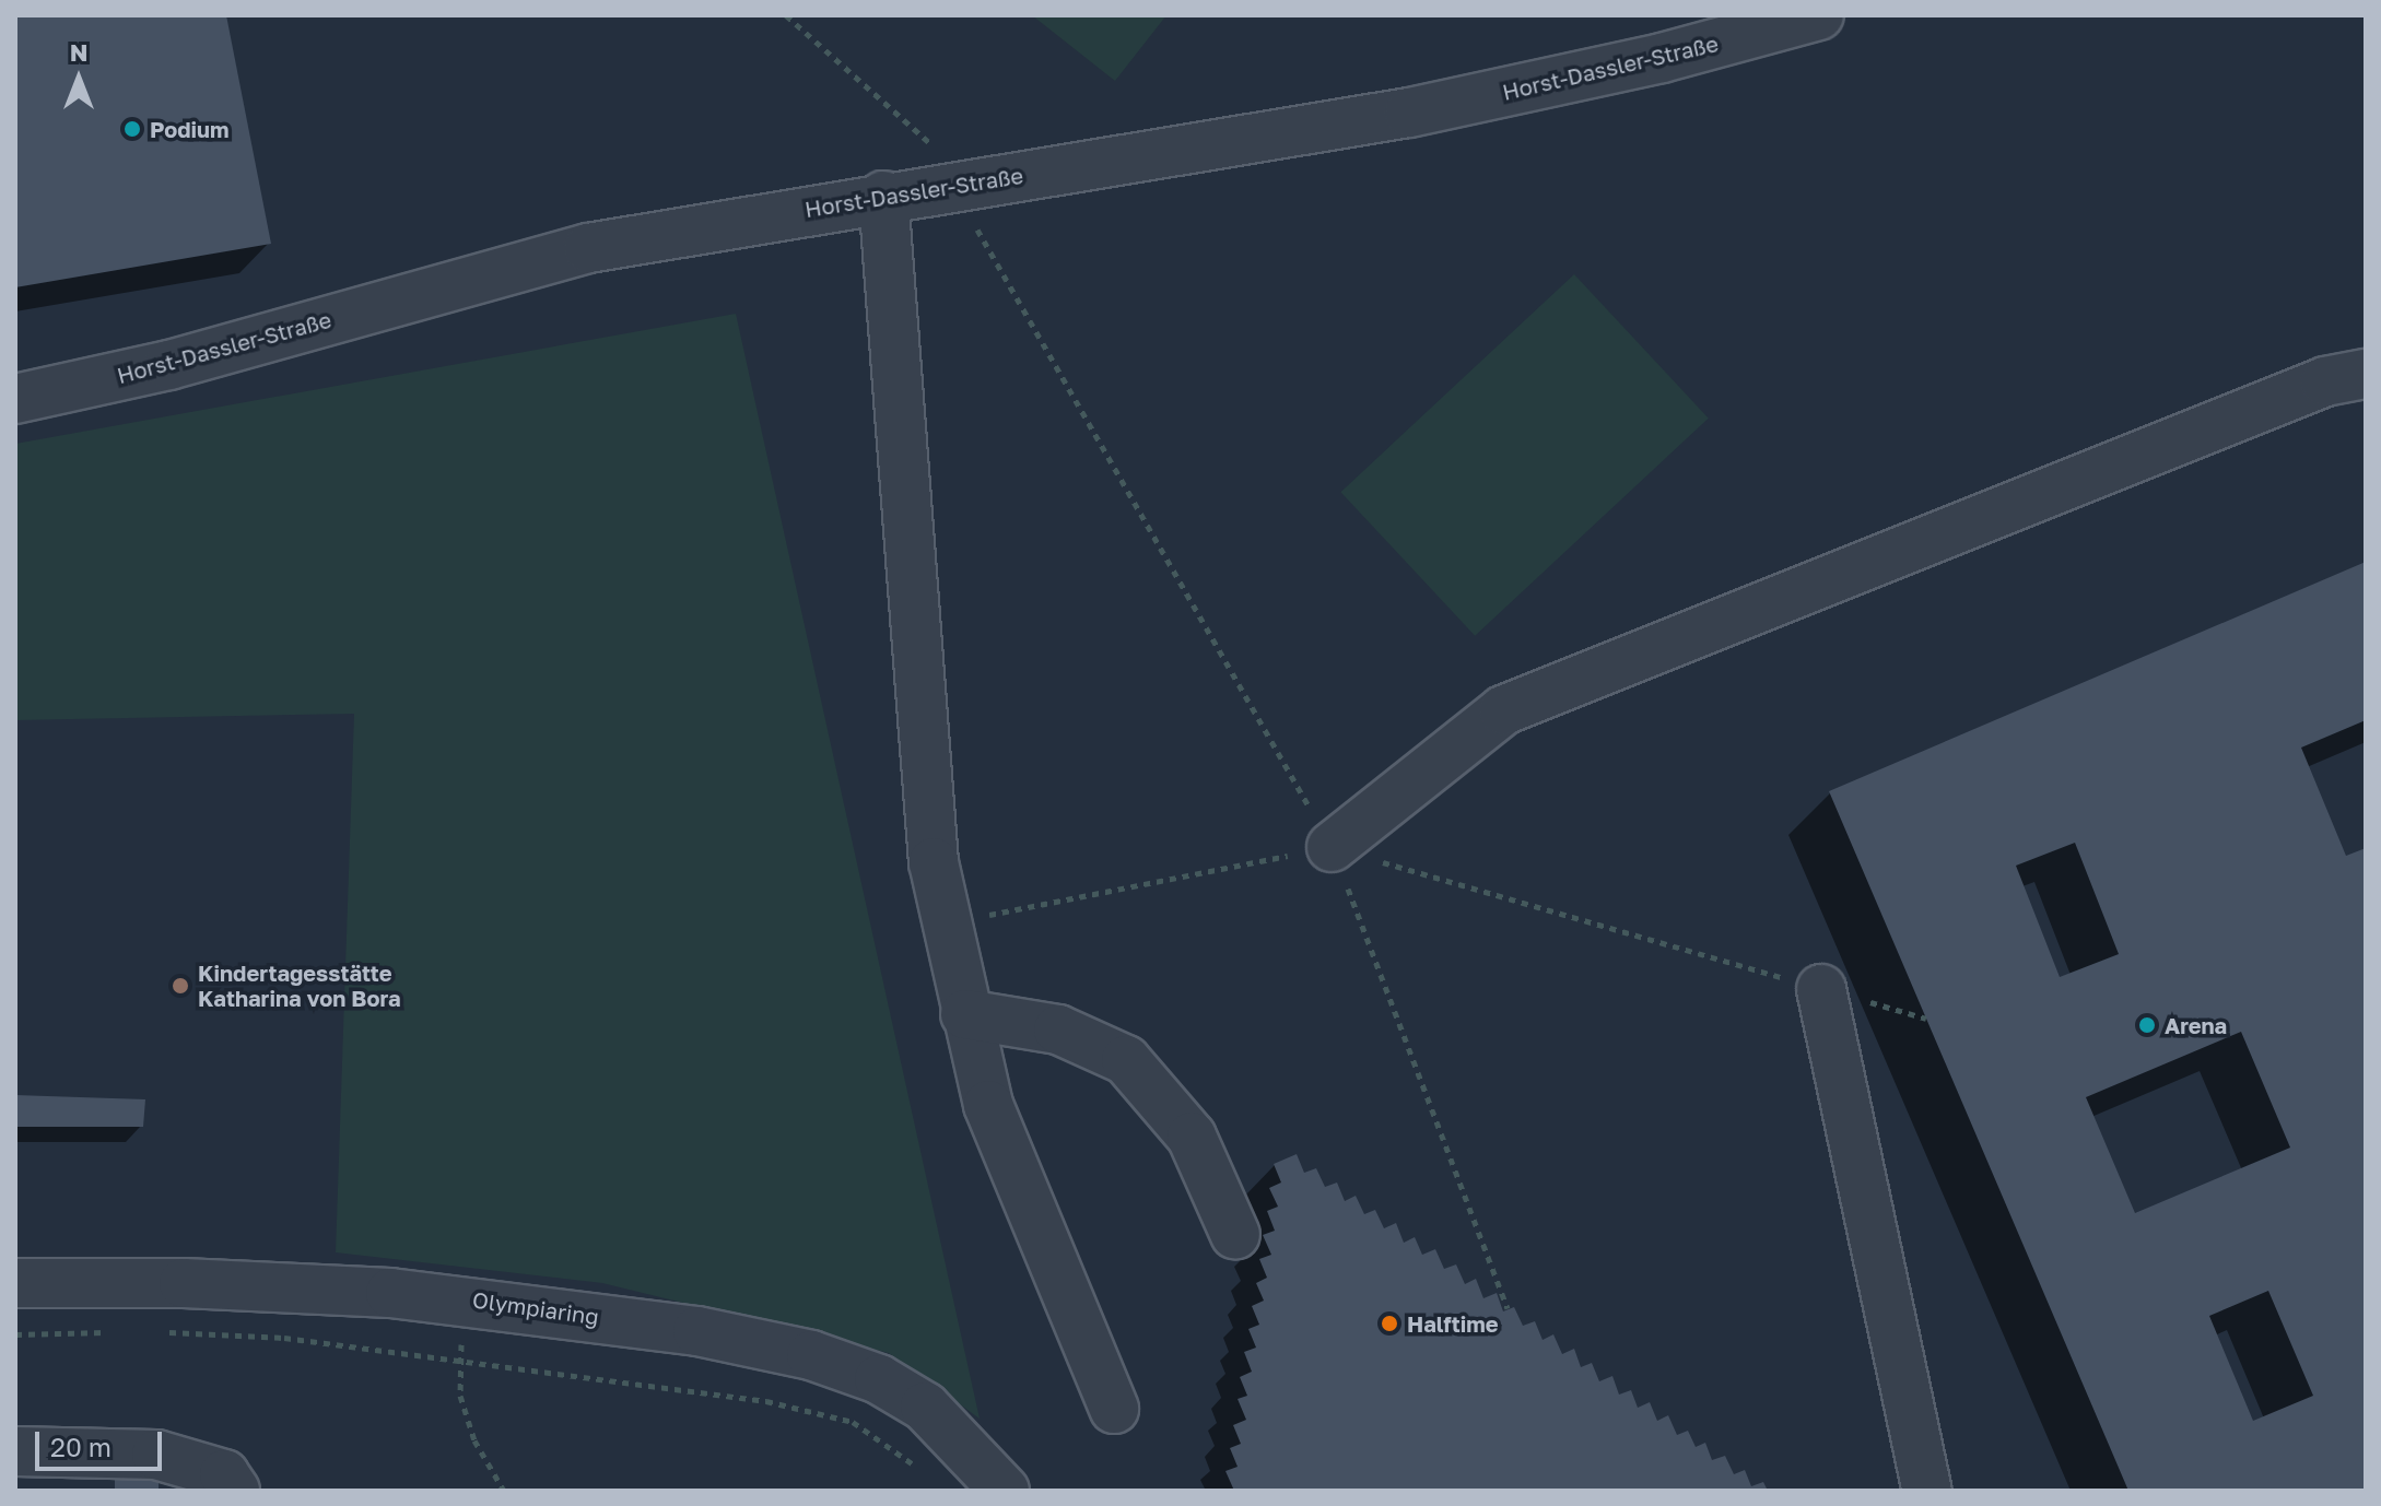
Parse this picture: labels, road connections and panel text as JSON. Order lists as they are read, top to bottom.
{
  "streets": {
    "street": ["Horst-Dassler-Straße", "Olympiaring"]
  },
  "places": [
    "Podium",
    "Kindertagesstätte Katharina von Bora",
    "Arena",
    "Halftime"
  ],
  "scale_bar": "20 m",
  "north": "top"
}
